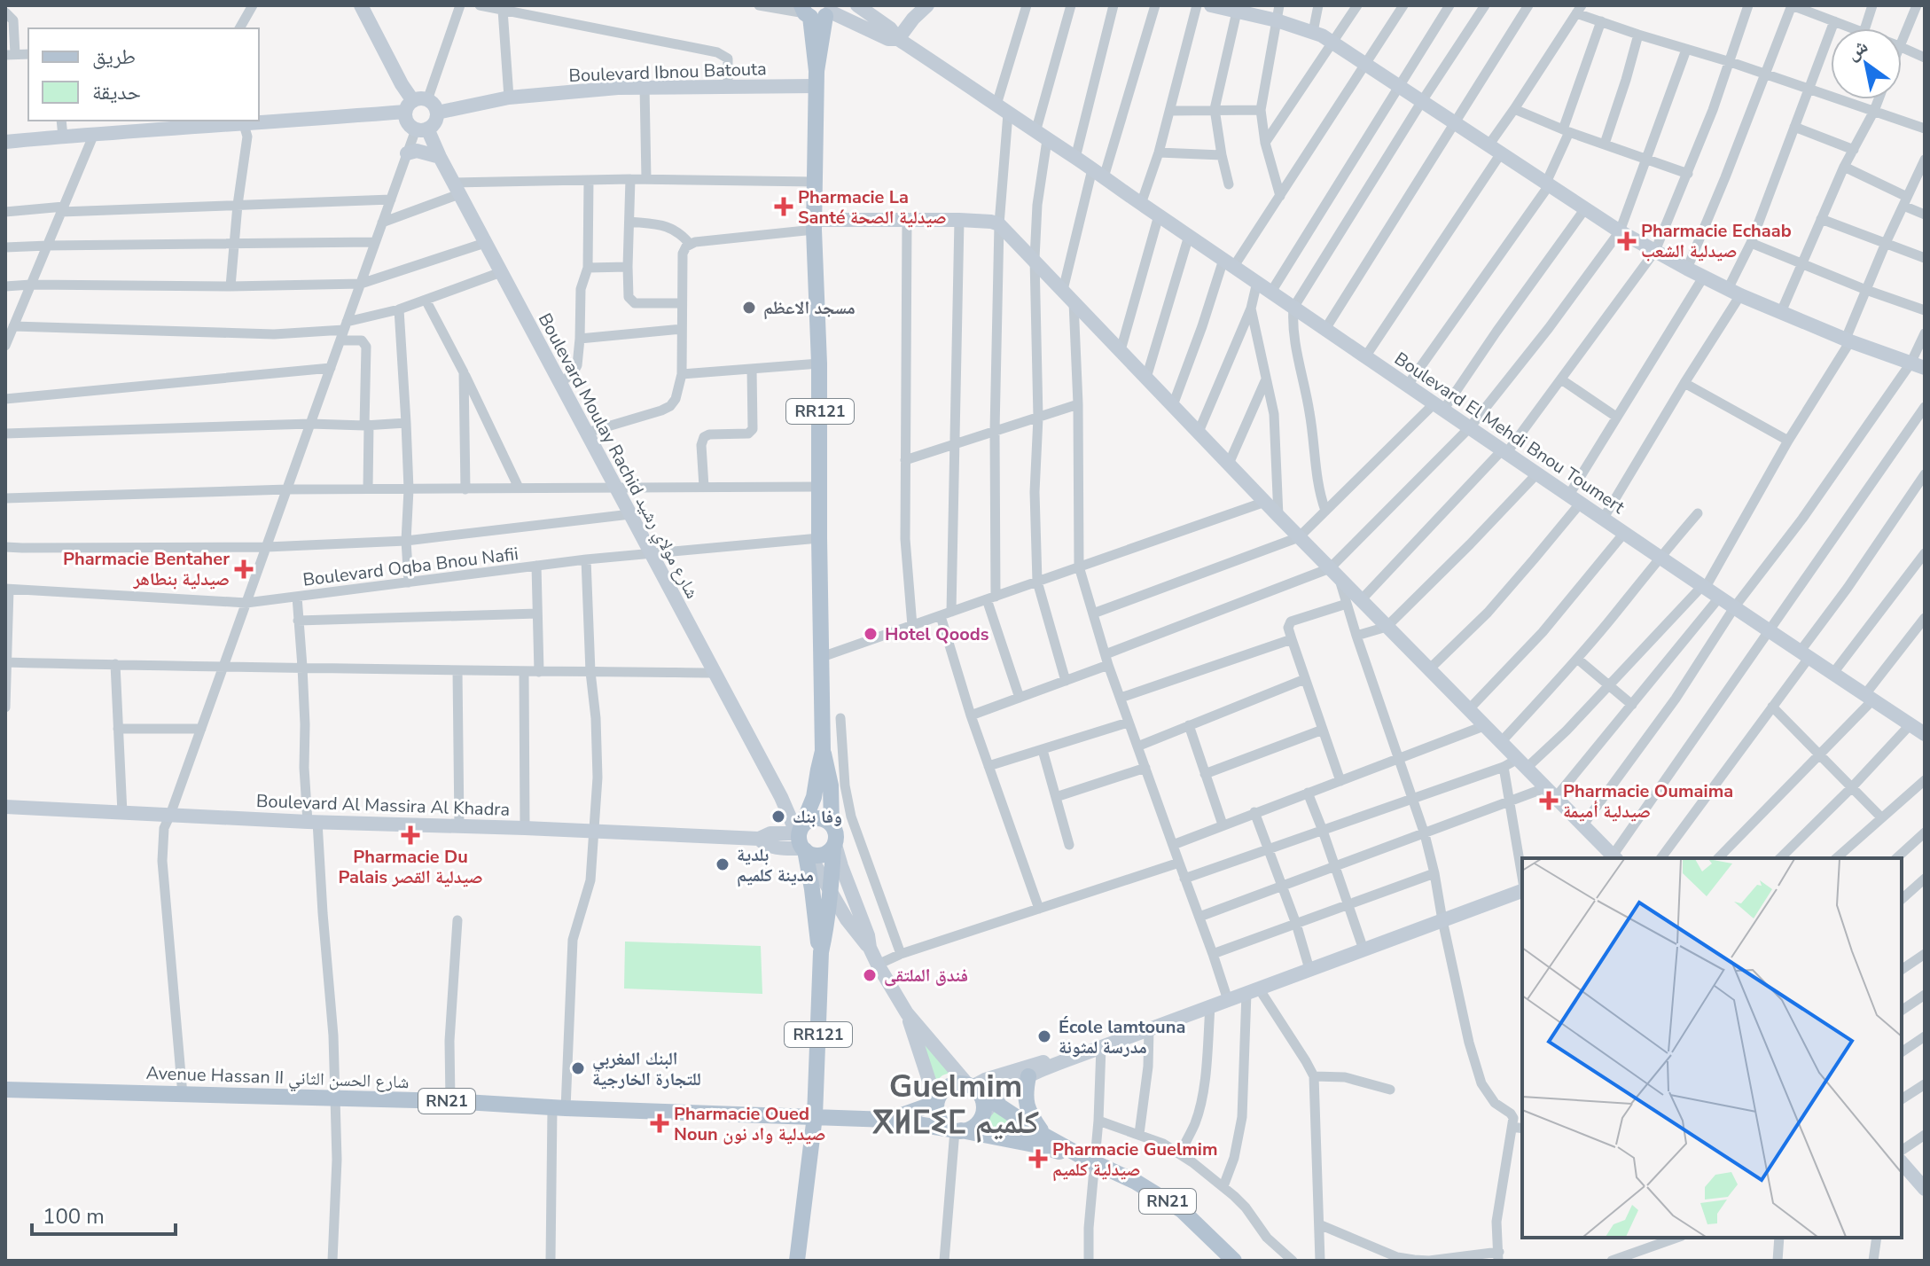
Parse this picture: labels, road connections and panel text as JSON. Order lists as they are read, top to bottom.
{
  "streets": {
    "main road": ["RR121", "Avenue Hassan II شارع الحسن الثاني", "RN21"],
    "street": [
      "Boulevard Ibnou Batouta",
      "Boulevard El Mehdi Bnou Toumert",
      "Boulevard Moulay Rachid شارع مولاي رشيد",
      "Boulevard Oqba Bnou Nafii",
      "Boulevard Al Massira Al Khadra"
    ]
  },
  "crossings": [
    ["Boulevard Ibnou Batouta", "RR121"],
    ["Boulevard Ibnou Batouta", "Boulevard Moulay Rachid شارع مولاي رشيد"],
    ["RR121", "Boulevard Moulay Rachid شارع مولاي رشيد"],
    ["RR121", "Boulevard Oqba Bnou Nafii"],
    ["RR121", "Boulevard Al Massira Al Khadra"],
    ["RR121", "Avenue Hassan II شارع الحسن الثاني"],
    ["Boulevard Moulay Rachid شارع مولاي رشيد", "Boulevard Oqba Bnou Nafii"],
    ["Boulevard Moulay Rachid شارع مولاي رشيد", "Boulevard Al Massira Al Khadra"],
    ["Avenue Hassan II شارع الحسن الثاني", "RN21"]
  ],
  "districts": ["Guelmim ⴳⵍⵎⵉⵎ كلميم"],
  "places": {
    "health": [
      "Pharmacie La Santé صيدلية الصحة",
      "Pharmacie Echaab صيدلية الشعب",
      "Pharmacie Bentaher صيدلية بنطاهر",
      "Pharmacie Oumaima صيدلية أميمة",
      "Pharmacie Du Palais صيدلية القصر",
      "Pharmacie Oued Noun صيدلية واد نون",
      "Pharmacie Guelmim صيدلية كلميم"
    ],
    "other": [
      "مسجد الاعظم",
      "Hotel Qoods",
      "وفا بنك",
      "بلدية مدينة كلميم",
      "فندق الملتقى",
      "École lamtouna مدرسة لمثونة",
      "البنك المغربي للتجارة الخارجية"
    ]
  },
  "legend": ["طريق", "حديقة"],
  "scale_bar": "100 m",
  "north": "top left"
}
